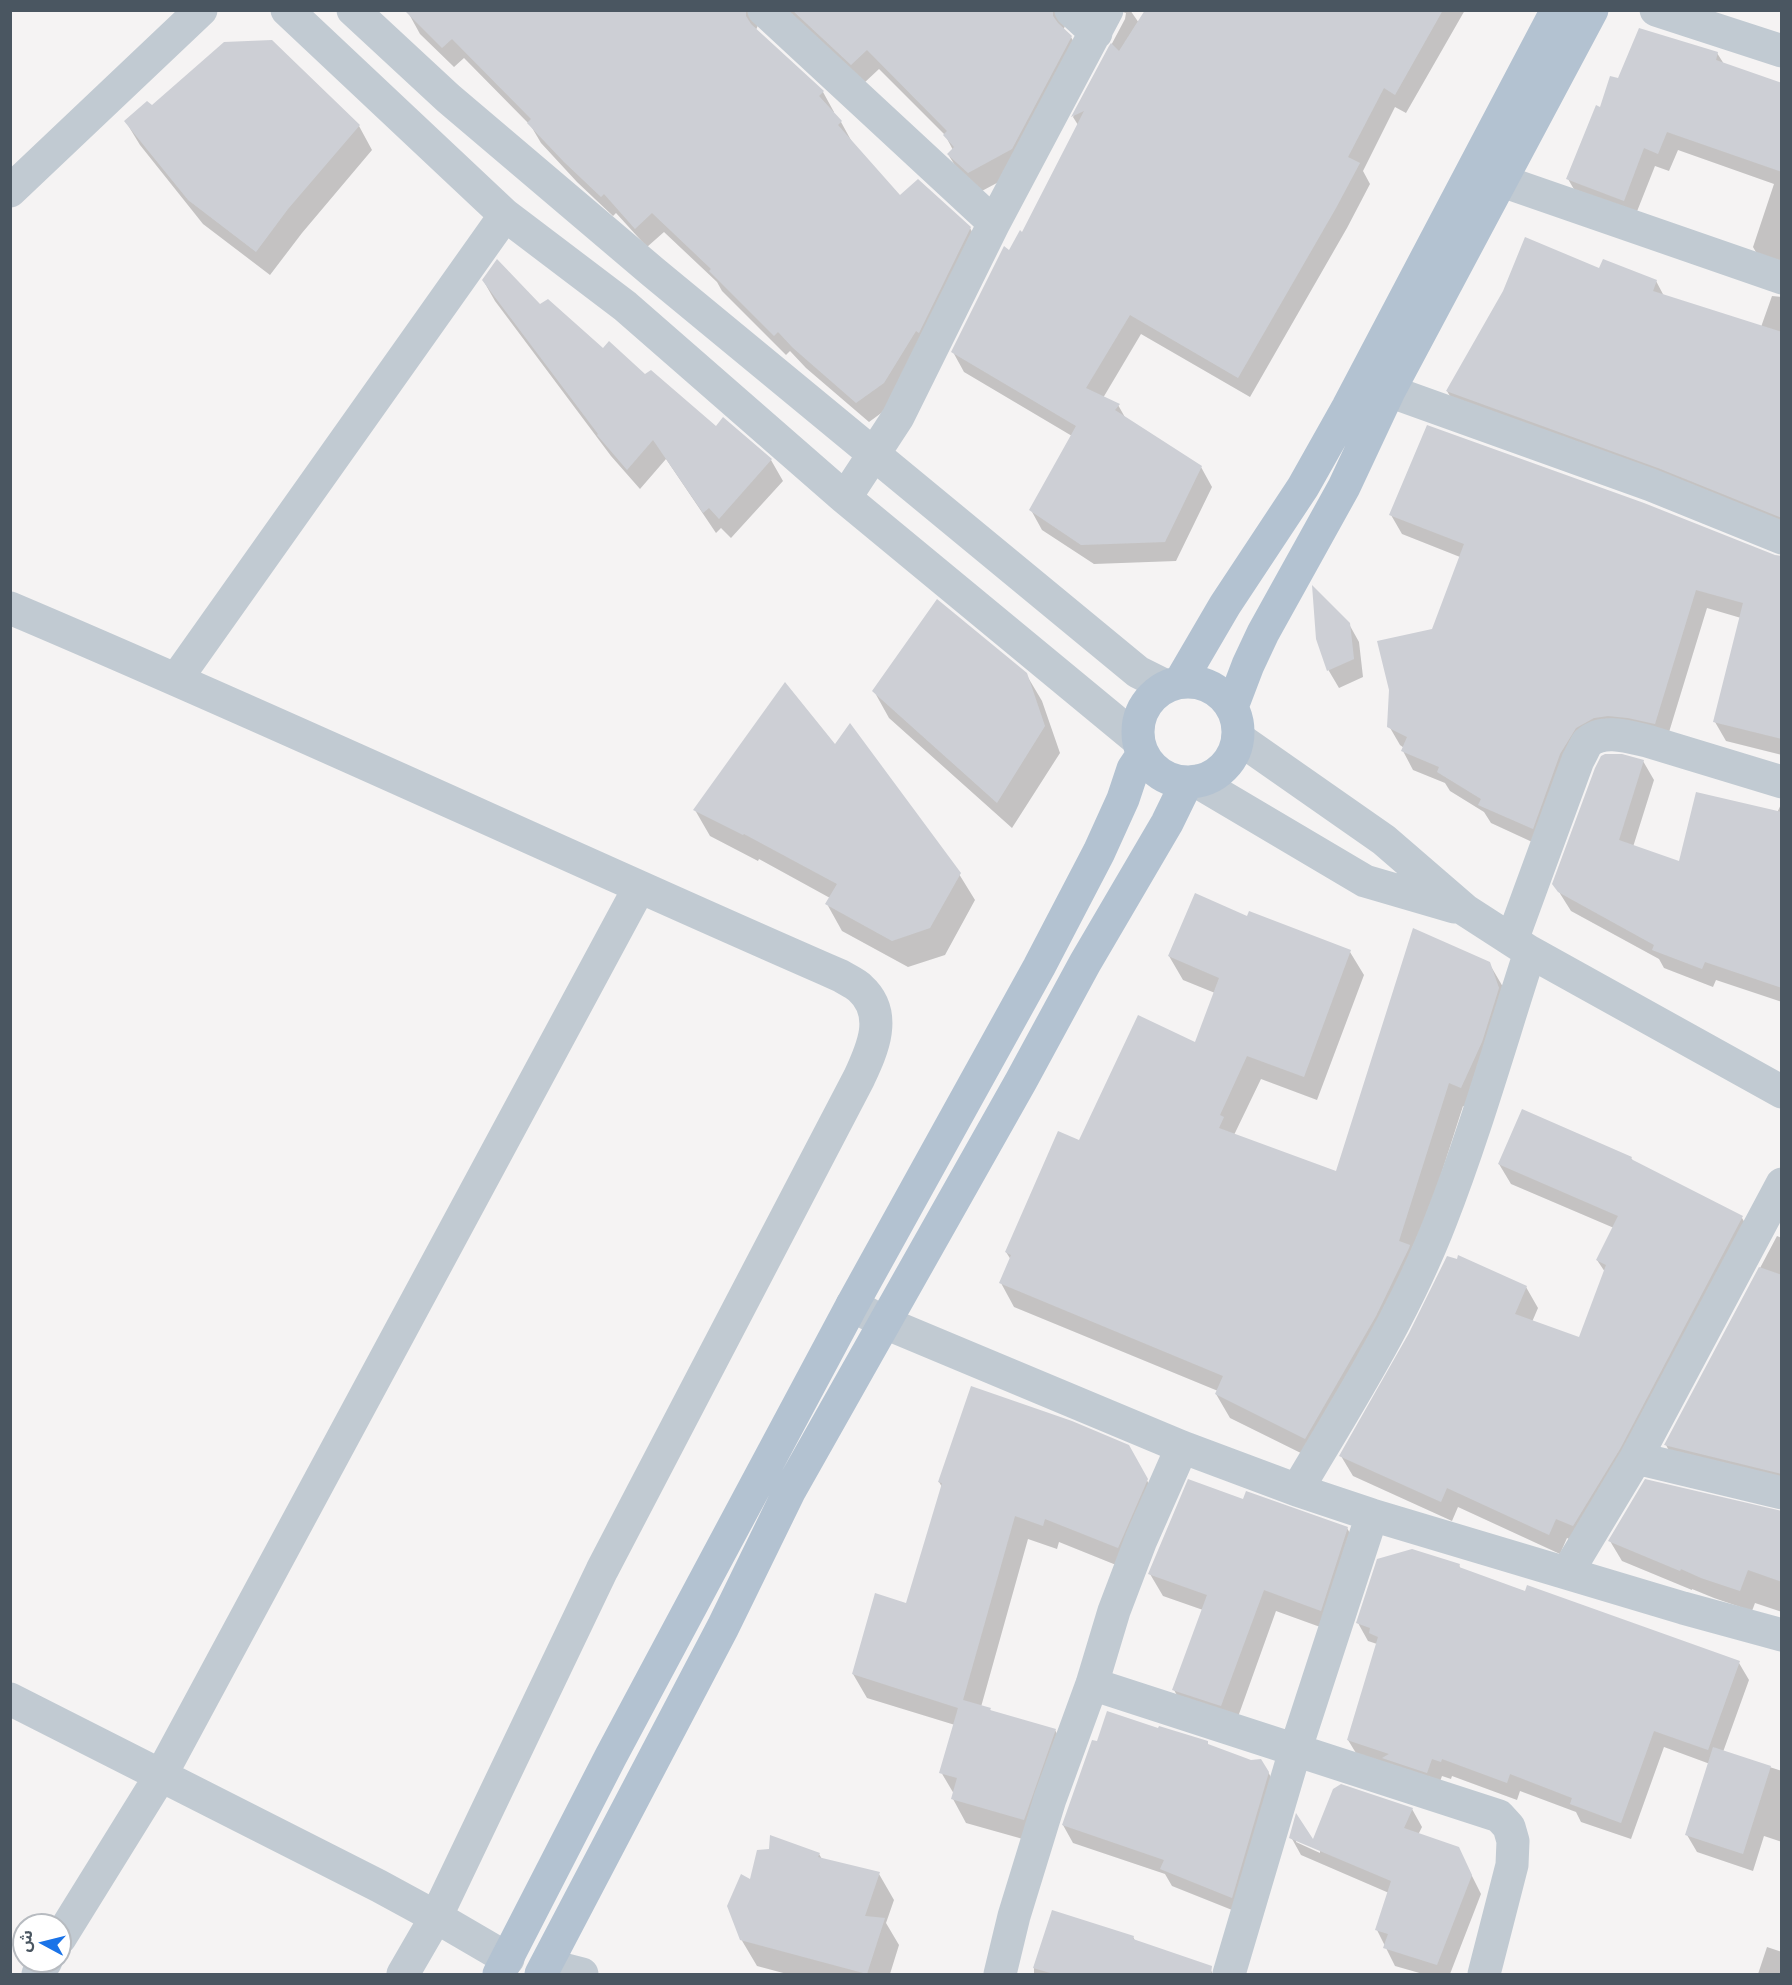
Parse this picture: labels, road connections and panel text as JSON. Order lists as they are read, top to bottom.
{
  "north": "left"
}
